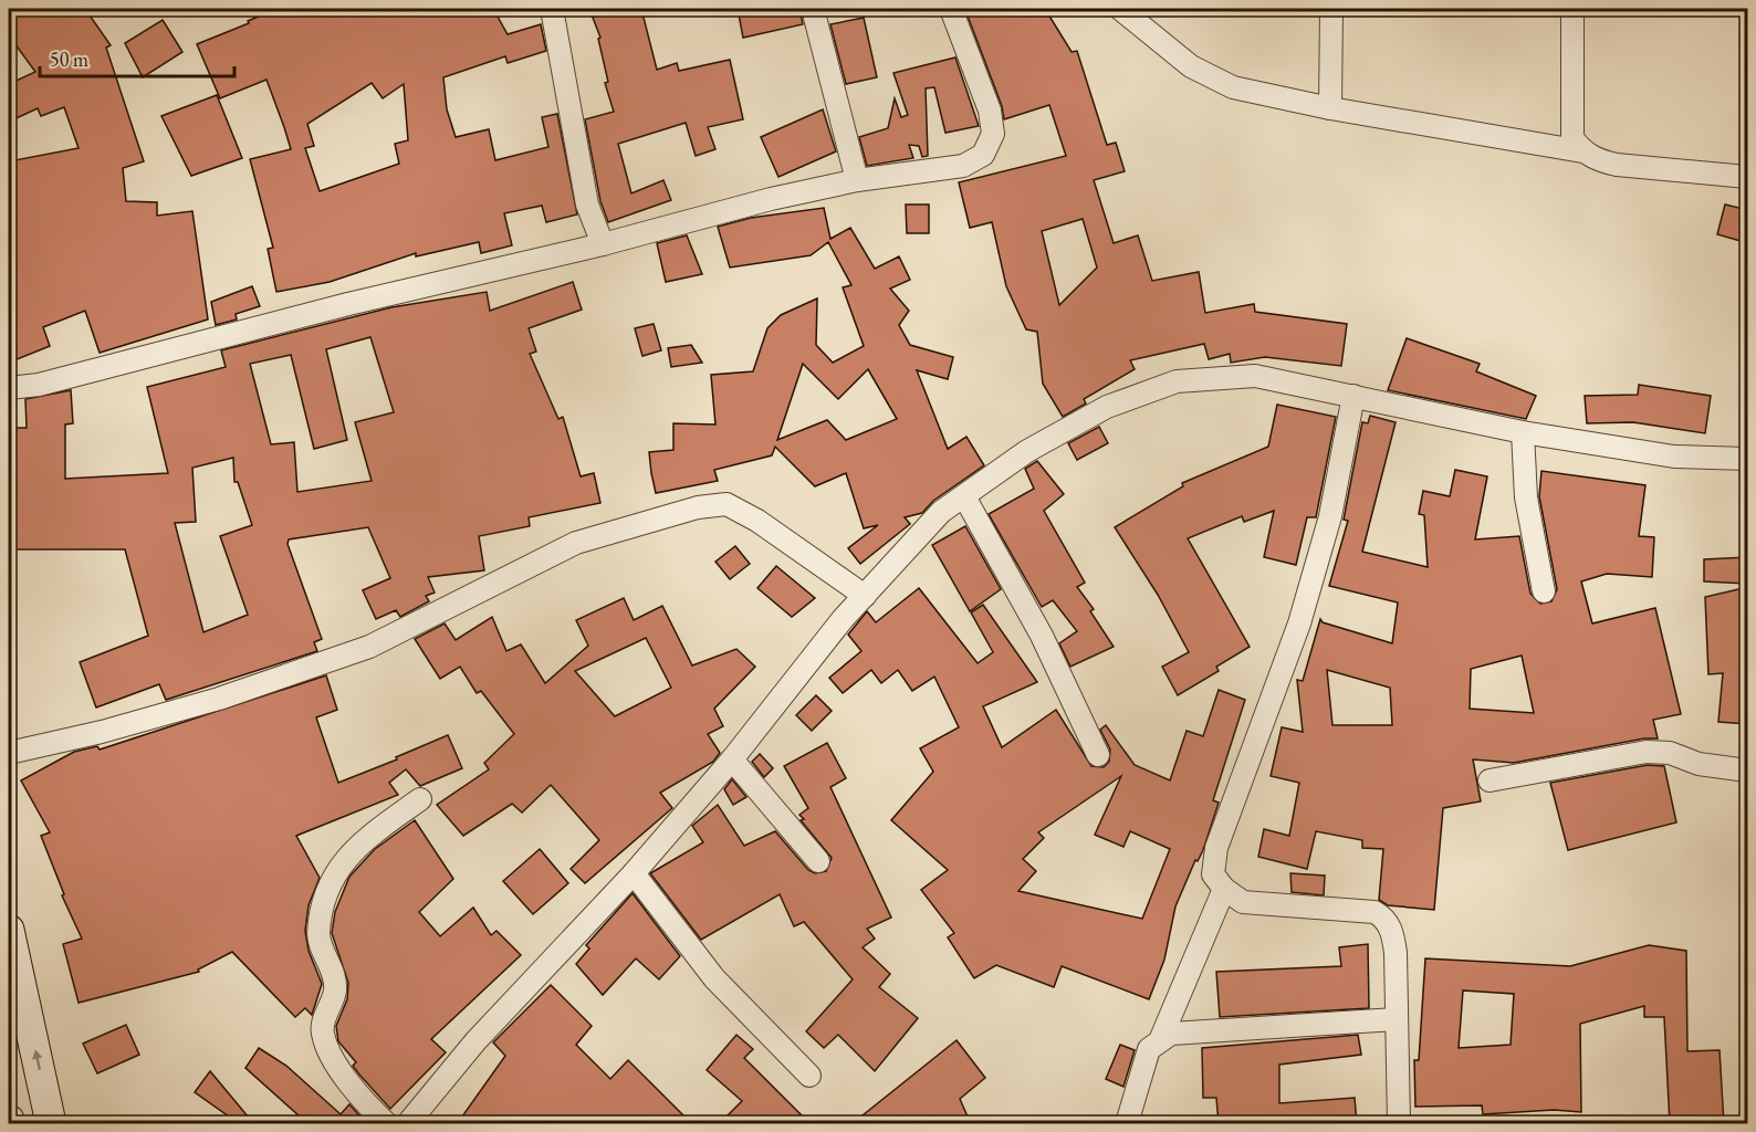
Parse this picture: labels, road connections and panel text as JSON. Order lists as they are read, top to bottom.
{
  "scale_bar": "50 m"
}
